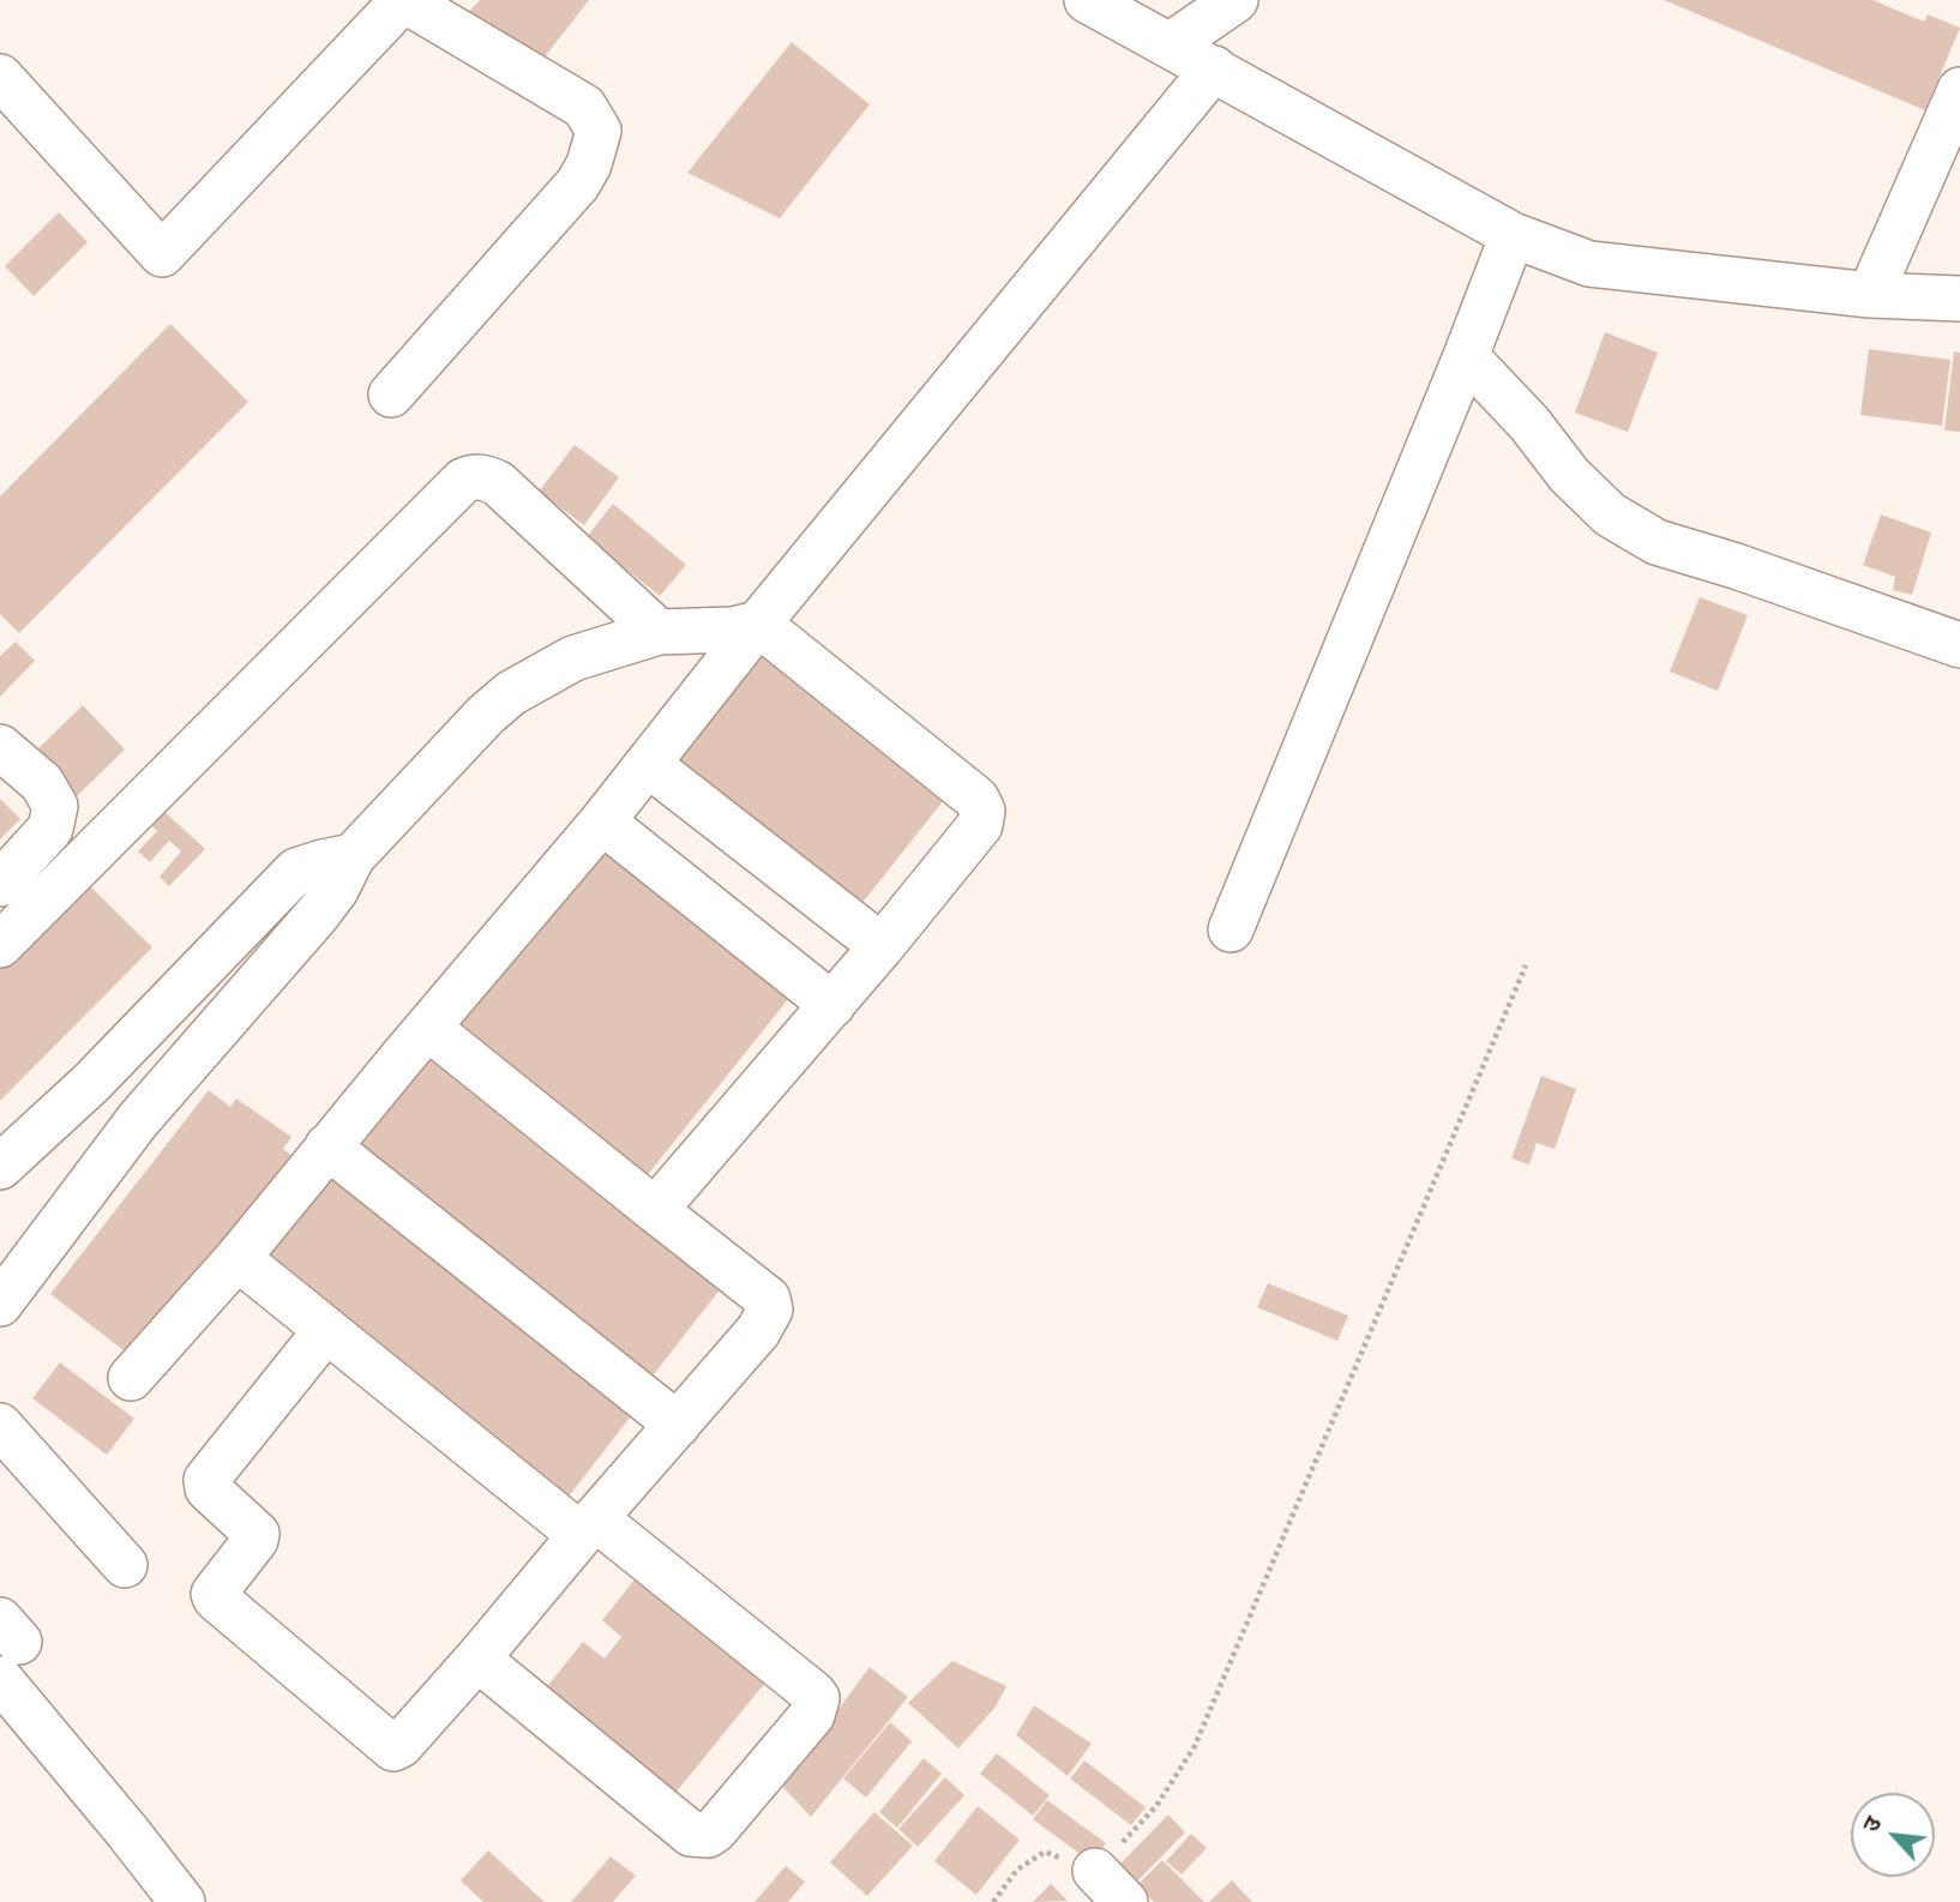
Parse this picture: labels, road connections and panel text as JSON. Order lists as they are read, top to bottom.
{
  "north": "top left"
}
